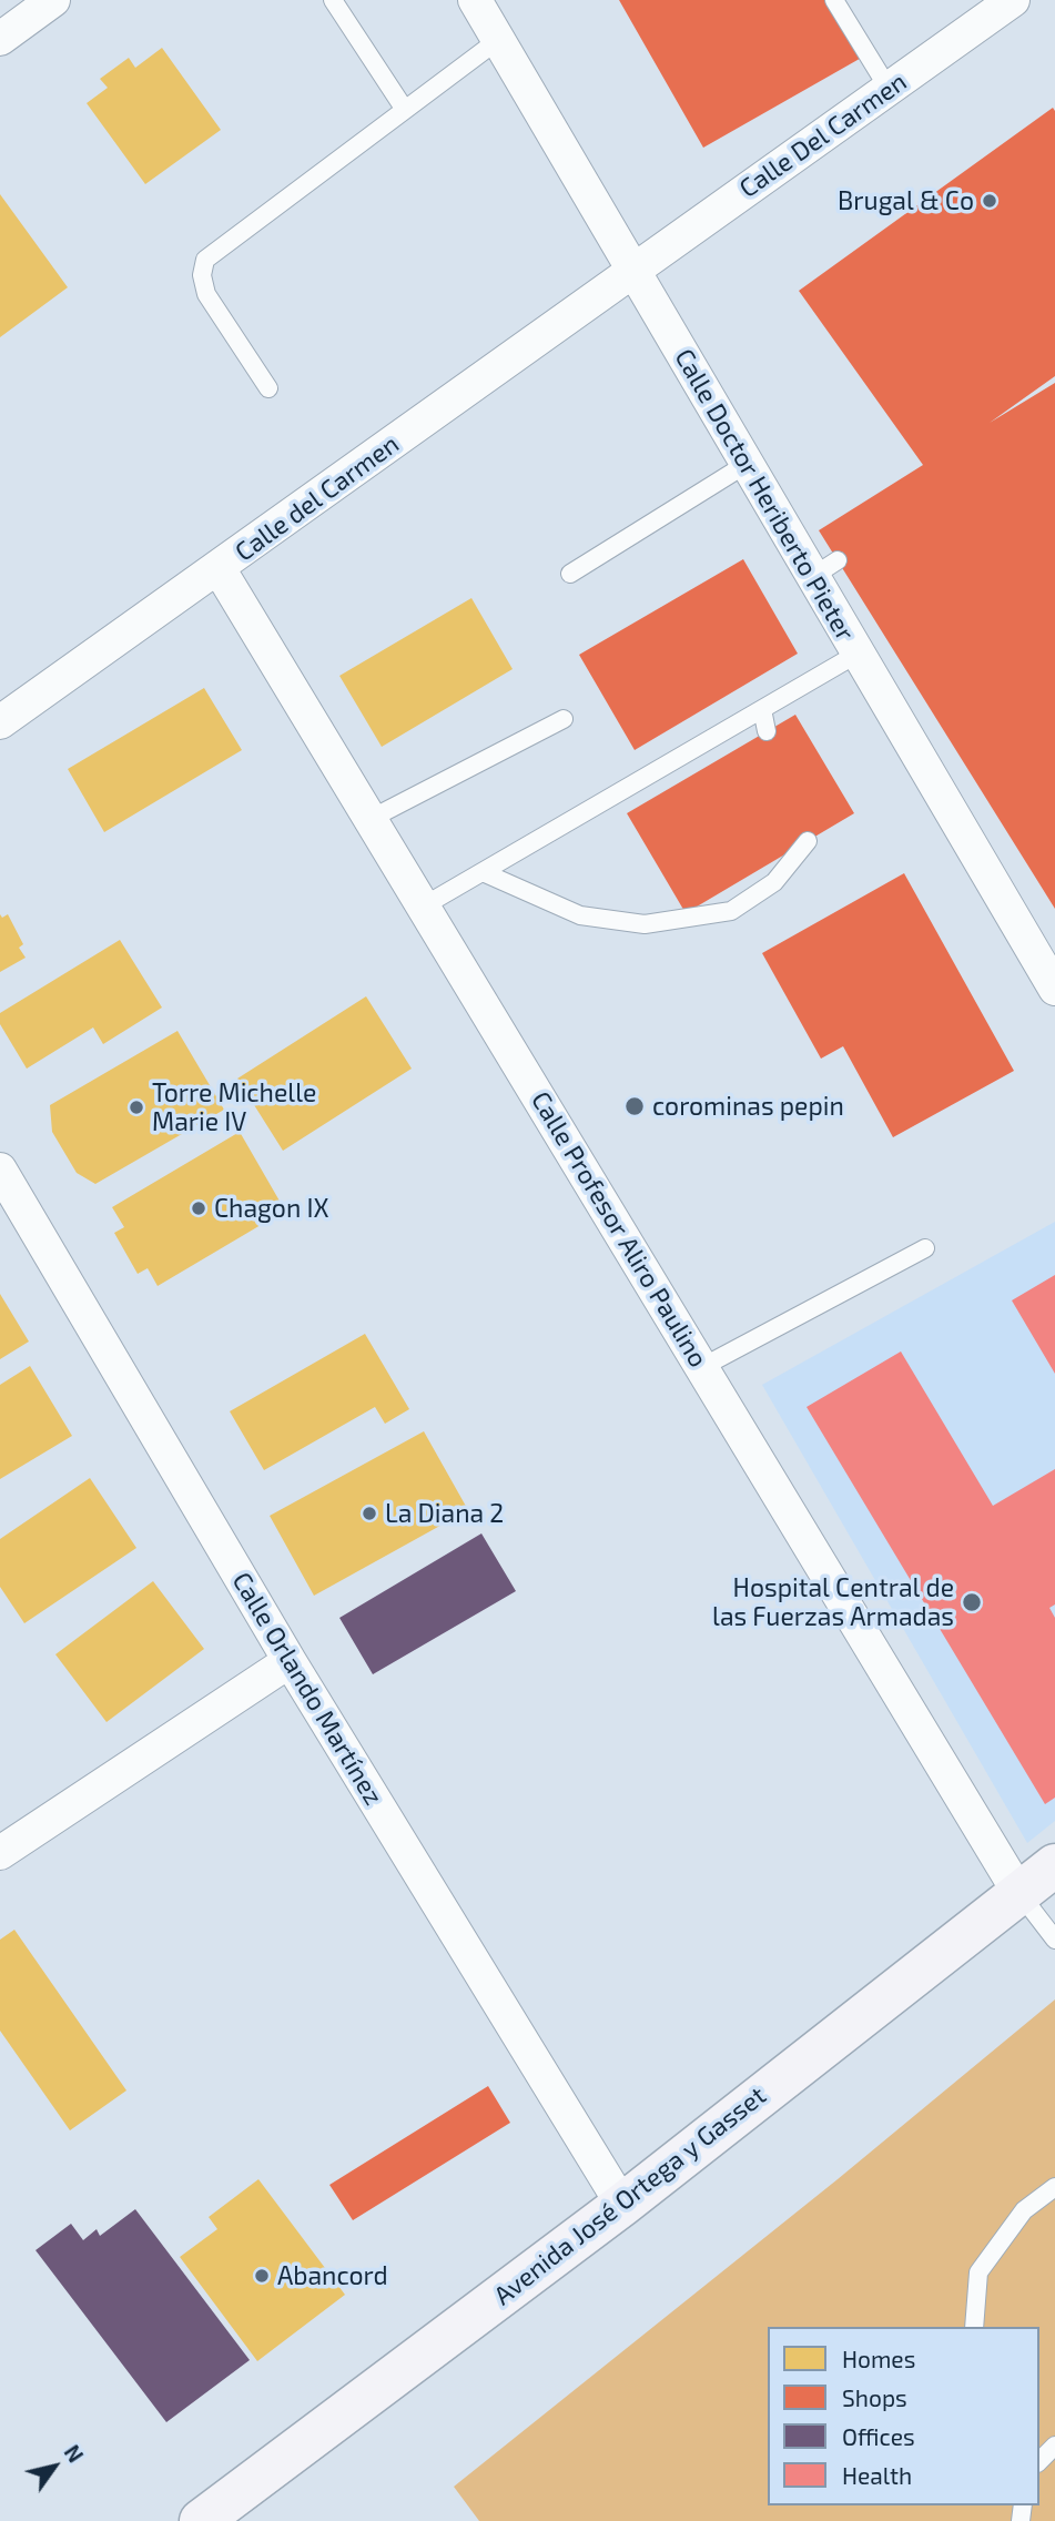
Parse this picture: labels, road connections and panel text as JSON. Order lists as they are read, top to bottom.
{
  "streets": {
    "main road": ["Avenida José Ortega y Gasset"],
    "street": [
      "Calle Del Carmen",
      "Calle Doctor Heriberto Pieter",
      "Calle del Carmen",
      "Calle Profesor Aliro Paulino",
      "Calle Orlando Martínez"
    ]
  },
  "crossings": [
    ["Calle Del Carmen", "Calle Doctor Heriberto Pieter"],
    ["Calle Del Carmen", "Calle del Carmen"],
    ["Calle Doctor Heriberto Pieter", "Calle del Carmen"],
    ["Calle del Carmen", "Calle Profesor Aliro Paulino"],
    ["Calle Profesor Aliro Paulino", "Avenida José Ortega y Gasset"],
    ["Calle Orlando Martínez", "Avenida José Ortega y Gasset"]
  ],
  "places": [
    "Brugal & Co",
    "corominas pepin",
    "Torre Michelle Marie IV",
    "Chagon IX",
    "La Diana 2",
    "Hospital Central de las Fuerzas Armadas",
    "Abancord"
  ],
  "legend": [
    "Homes",
    "Shops",
    "Offices",
    "Health"
  ],
  "north": "top right"
}
